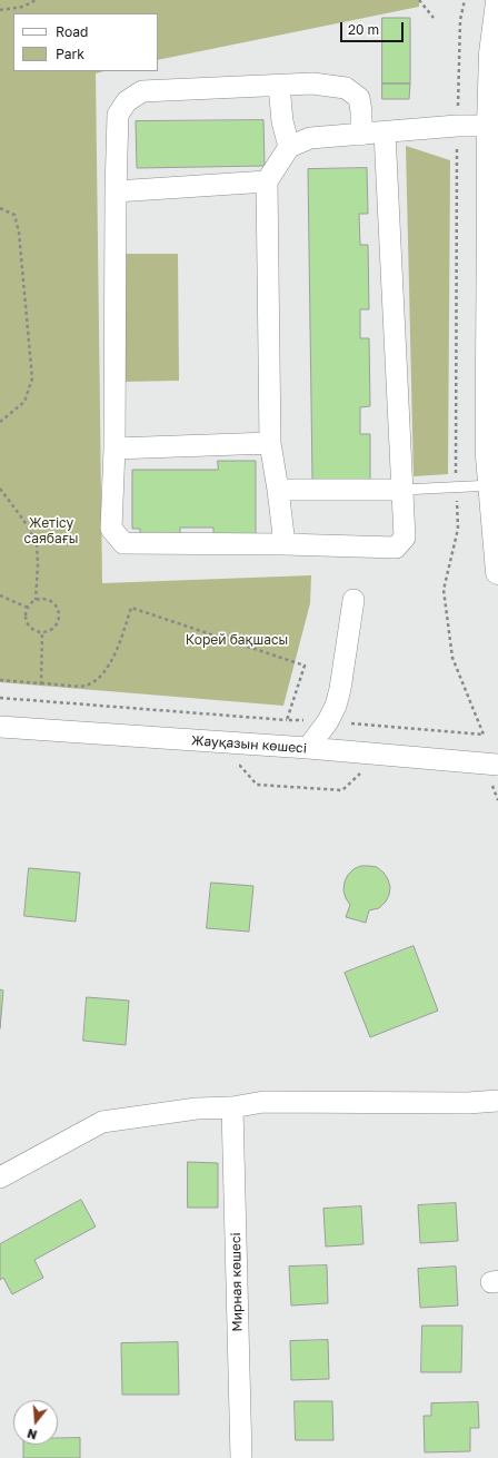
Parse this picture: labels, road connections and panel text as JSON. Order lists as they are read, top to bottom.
{
  "streets": {
    "street": ["Жауқазын көшесі", "Мирная көшесі"]
  },
  "parks": ["Жетісу саябағы", "Корей бақшасы"],
  "legend": ["Road", "Park"],
  "scale_bar": "20 m",
  "north": "bottom"
}
